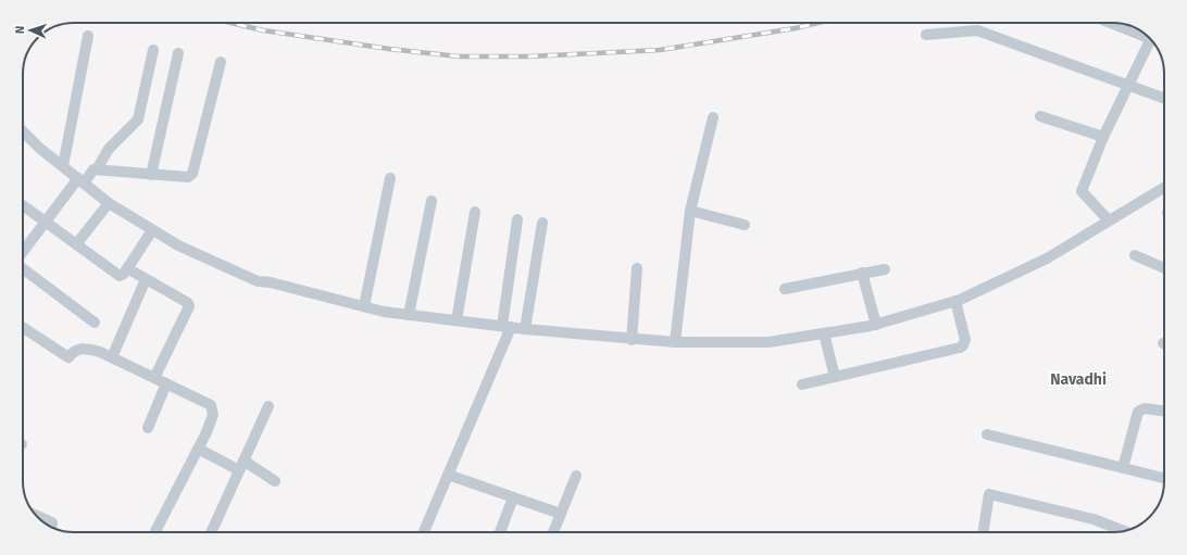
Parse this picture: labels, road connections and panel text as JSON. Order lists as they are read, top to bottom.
{
  "districts": ["Navadhi"],
  "north": "left"
}
